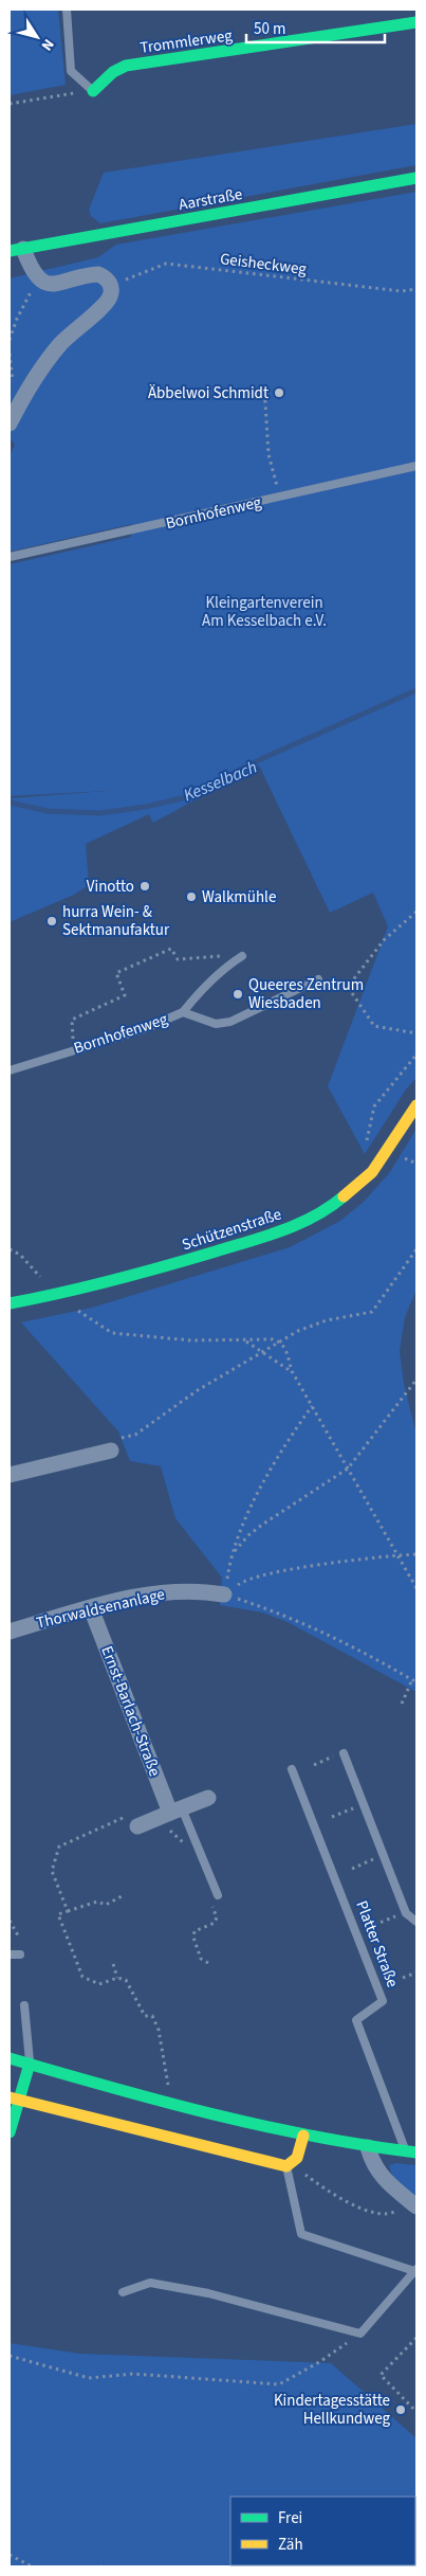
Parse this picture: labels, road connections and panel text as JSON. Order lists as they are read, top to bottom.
{
  "streets": {
    "main road": [
      "Trommlerweg",
      "Aarstraße",
      "Schützenstraße",
      "Platter Straße"
    ],
    "street": ["Thorwaldsenanlage", "Ernst-Barlach-Straße"],
    "lane": ["Bornhofenweg"],
    "path": ["Geisheckweg"]
  },
  "crossings": [
    ["Thorwaldsenanlage", "Ernst-Barlach-Straße"]
  ],
  "water": ["Kesselbach"],
  "parks": ["Kleingartenverein Am Kesselbach e.V."],
  "places": [
    "Äbbelwoi Schmidt",
    "Vinotto",
    "Walkmühle",
    "hurra Wein- & Sektmanufaktur",
    "Queeres Zentrum Wiesbaden",
    "Kindertagesstätte Hellkundweg"
  ],
  "legend": ["Frei", "Zäh"],
  "scale_bar": "50 m",
  "north": "bottom right"
}
